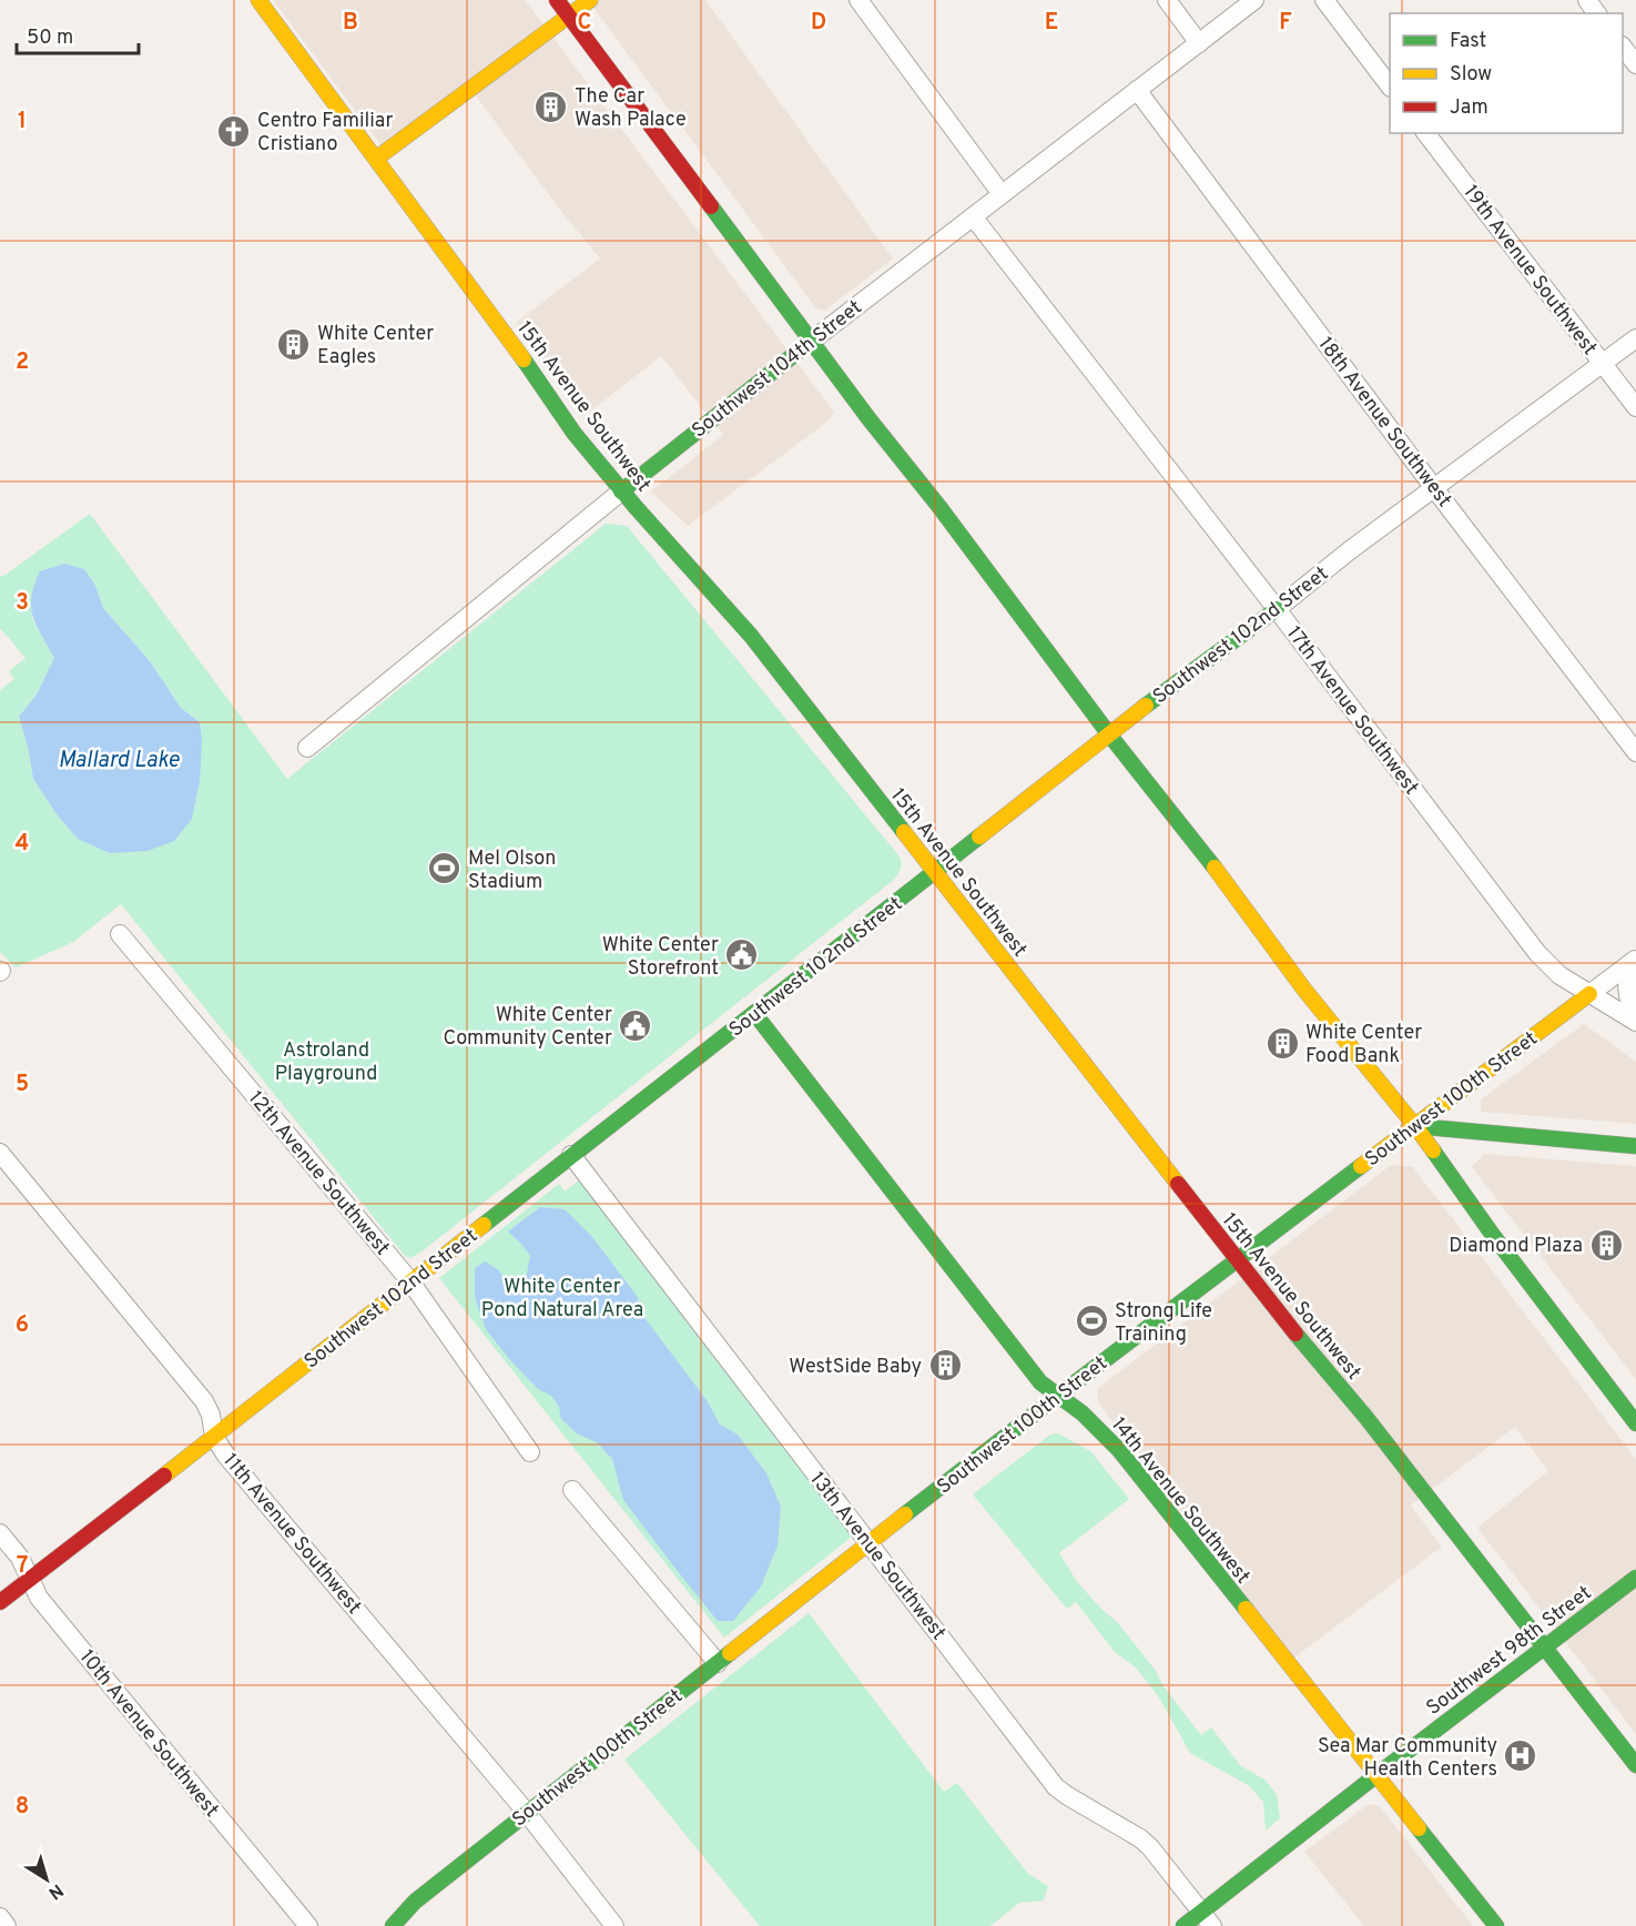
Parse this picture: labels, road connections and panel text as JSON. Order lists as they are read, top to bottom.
{
  "streets": {
    "street": [
      "19th Avenue Southwest",
      "Southwest 104th Street",
      "15th Avenue Southwest",
      "18th Avenue Southwest",
      "Southwest 102nd Street",
      "17th Avenue Southwest",
      "Southwest 100th Street",
      "12th Avenue Southwest",
      "14th Avenue Southwest",
      "11th Avenue Southwest",
      "13th Avenue Southwest",
      "Southwest 98th Street",
      "10th Avenue Southwest"
    ]
  },
  "crossings": [
    ["19th Avenue Southwest", "Southwest 102nd Street"],
    ["Southwest 104th Street", "15th Avenue Southwest"],
    ["Southwest 104th Street", "18th Avenue Southwest"],
    ["Southwest 104th Street", "17th Avenue Southwest"],
    ["15th Avenue Southwest", "Southwest 102nd Street"],
    ["15th Avenue Southwest", "Southwest 100th Street"],
    ["15th Avenue Southwest", "Southwest 98th Street"],
    ["18th Avenue Southwest", "Southwest 102nd Street"],
    ["Southwest 102nd Street", "17th Avenue Southwest"],
    ["Southwest 102nd Street", "12th Avenue Southwest"],
    ["Southwest 102nd Street", "14th Avenue Southwest"],
    ["Southwest 102nd Street", "11th Avenue Southwest"],
    ["Southwest 102nd Street", "13th Avenue Southwest"],
    ["Southwest 102nd Street", "10th Avenue Southwest"],
    ["17th Avenue Southwest", "Southwest 100th Street"],
    ["Southwest 100th Street", "14th Avenue Southwest"],
    ["Southwest 100th Street", "11th Avenue Southwest"],
    ["Southwest 100th Street", "13th Avenue Southwest"],
    ["14th Avenue Southwest", "Southwest 98th Street"],
    ["13th Avenue Southwest", "Southwest 98th Street"]
  ],
  "water": ["Mallard Lake"],
  "parks": ["Astroland Playground", "White Center Pond Natural Area"],
  "places": {
    "building": [
      "The Car Wash Palace",
      "White Center Eagles",
      "White Center Food Bank",
      "Diamond Plaza",
      "WestSide Baby"
    ],
    "church": ["Centro Familiar Cristiano"],
    "sports": ["Mel Olson Stadium", "Strong Life Training"],
    "public building": ["White Center Storefront", "White Center Community Center"],
    "hospital": ["Sea Mar Community Health Centers"]
  },
  "legend": ["Fast", "Slow", "Jam"],
  "scale_bar": "50 m",
  "north": "bottom right",
  "grid": {
    "columns": [
      "B",
      "C",
      "D",
      "E",
      "F"
    ],
    "rows": [
      "1",
      "2",
      "3",
      "4",
      "5",
      "6",
      "7",
      "8"
    ]
  }
}
